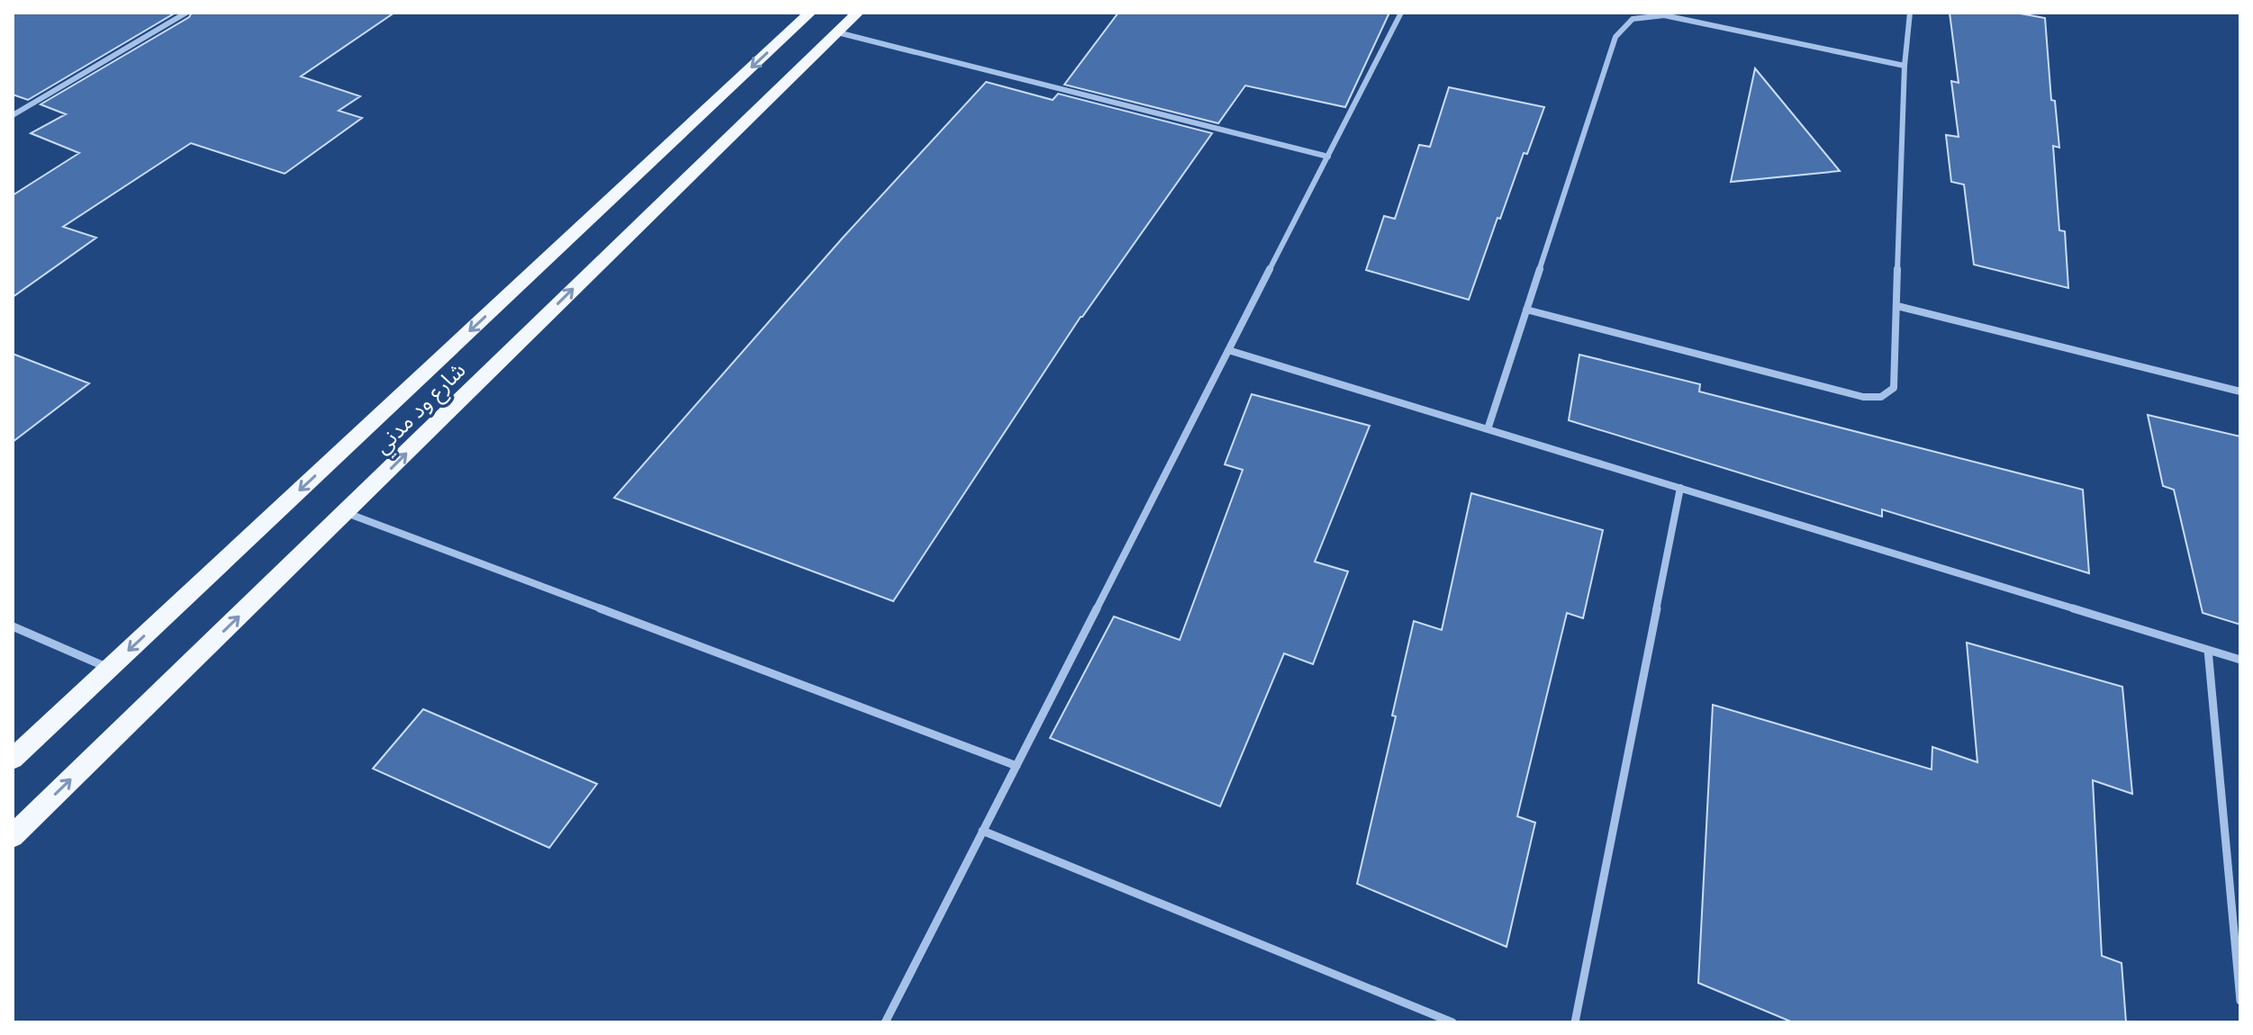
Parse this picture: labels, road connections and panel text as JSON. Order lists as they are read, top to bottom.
{
  "streets": {
    "highway": ["شارع ود مدني"]
  }
}
